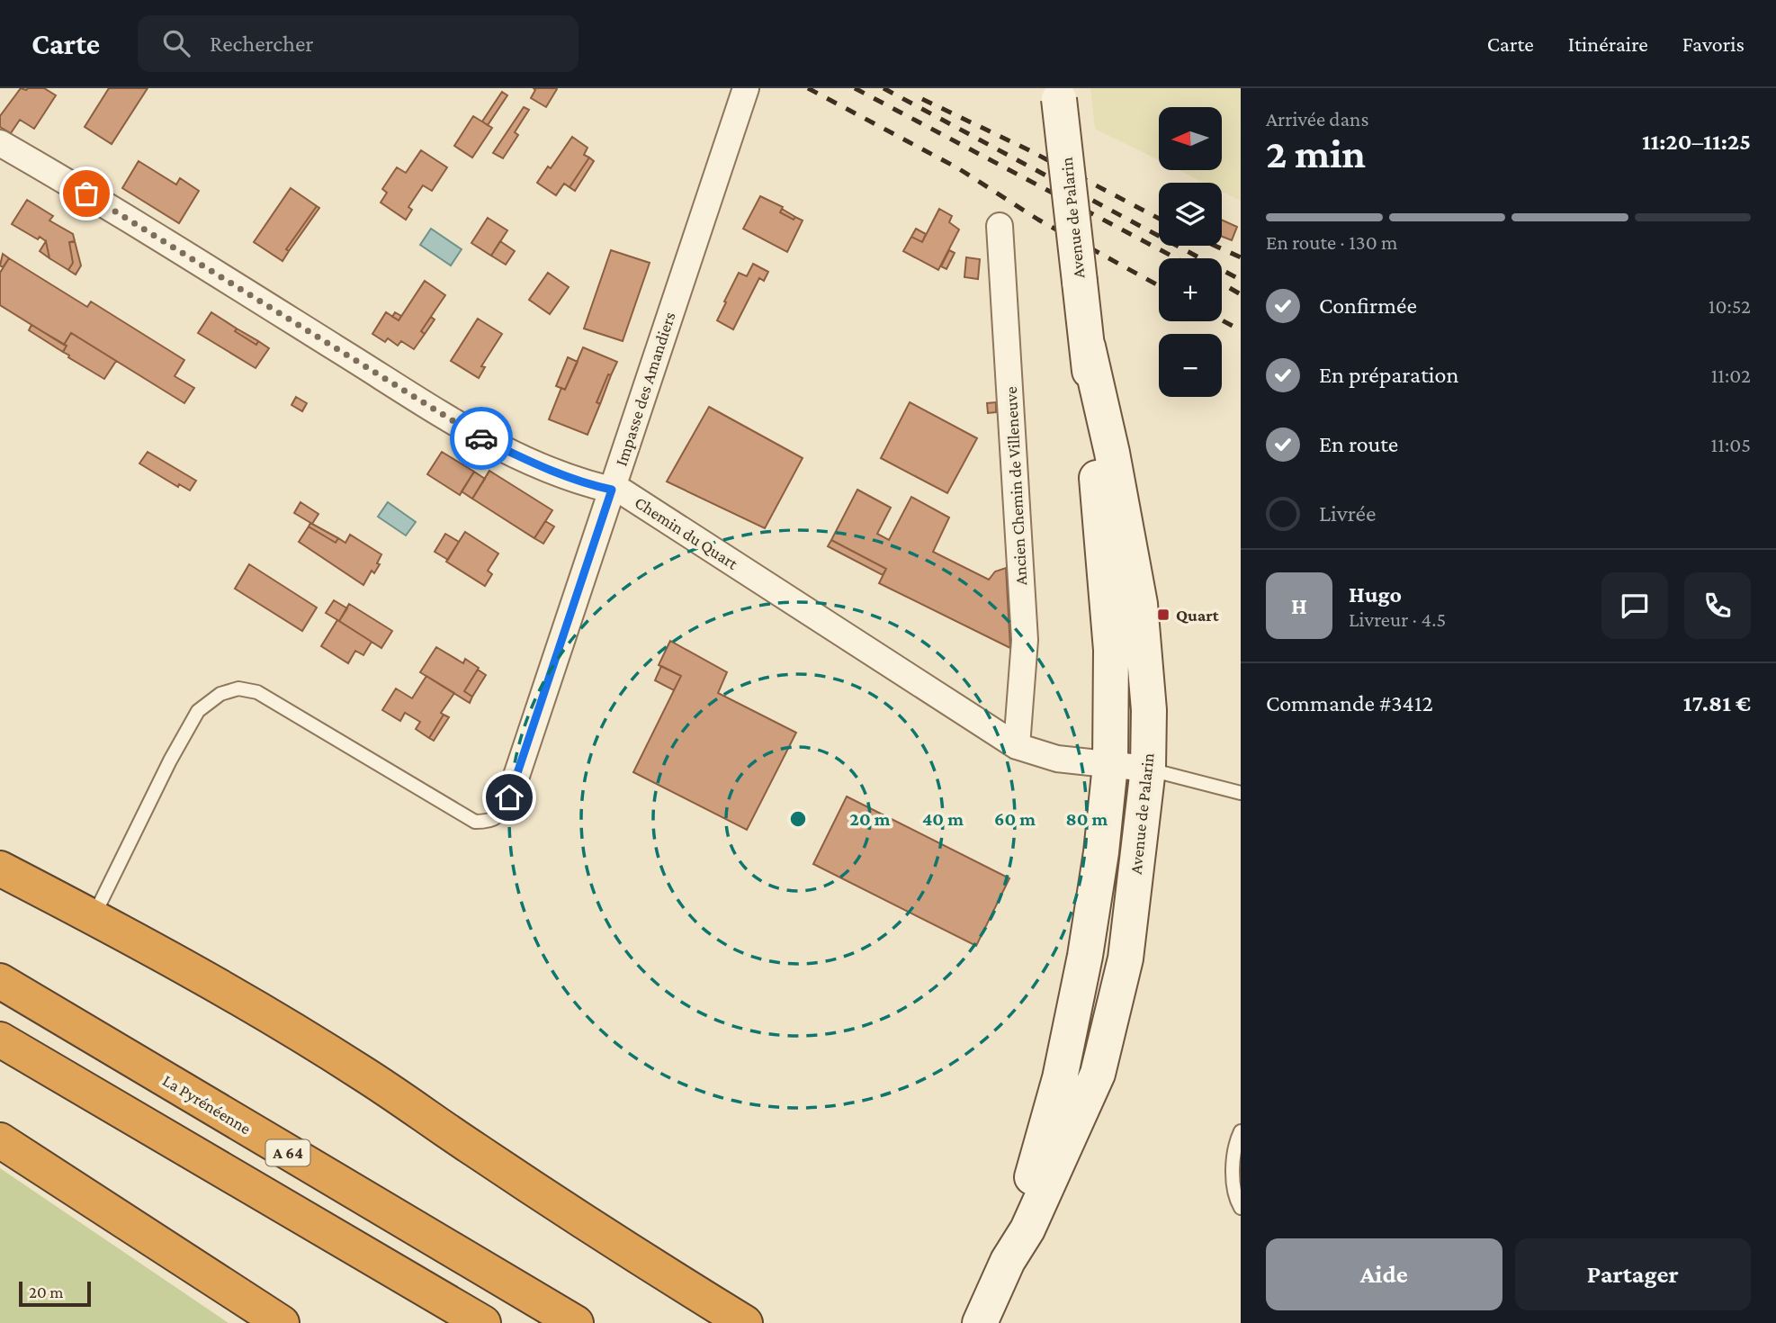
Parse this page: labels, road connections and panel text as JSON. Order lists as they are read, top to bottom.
{
  "streets": {
    "highway": ["La Pyrénéenne", "A 64"],
    "main road": ["Avenue de Palarin"],
    "street": ["Impasse des Amandiers", "Ancien Chemin de Villeneuve", "Chemin du Quart"]
  },
  "crossings": [
    ["Avenue de Palarin", "Chemin du Quart"],
    ["Impasse des Amandiers", "Chemin du Quart"],
    ["Ancien Chemin de Villeneuve", "Chemin du Quart"]
  ],
  "places": {
    "transit": ["Quart"]
  },
  "scale_bar": "20 m",
  "north": "left",
  "page": {
    "header": "Carte",
    "search": "Rechercher",
    "nav": ["Carte", "Itinéraire", "Favoris"],
    "heading": ["2 min", "Arrivée dans", "11:20–11:25"],
    "panel": [
      "Hugo",
      "Livreur · 4.5",
      "Commande #3412",
      "17.81 €"
    ],
    "map_buttons": ["+", "−"],
    "bar": "En route · 130 m",
    "list": [
      ["Confirmée", "10:52"],
      ["En préparation", "11:02"],
      ["En route", "11:05"],
      "Livrée"
    ],
    "round": "H",
    "buttons": ["Aide", "Partager"],
    "scale": "20 m"
  },
  "rings": [
    "20 m",
    "40 m",
    "60 m",
    "80 m"
  ]
}
